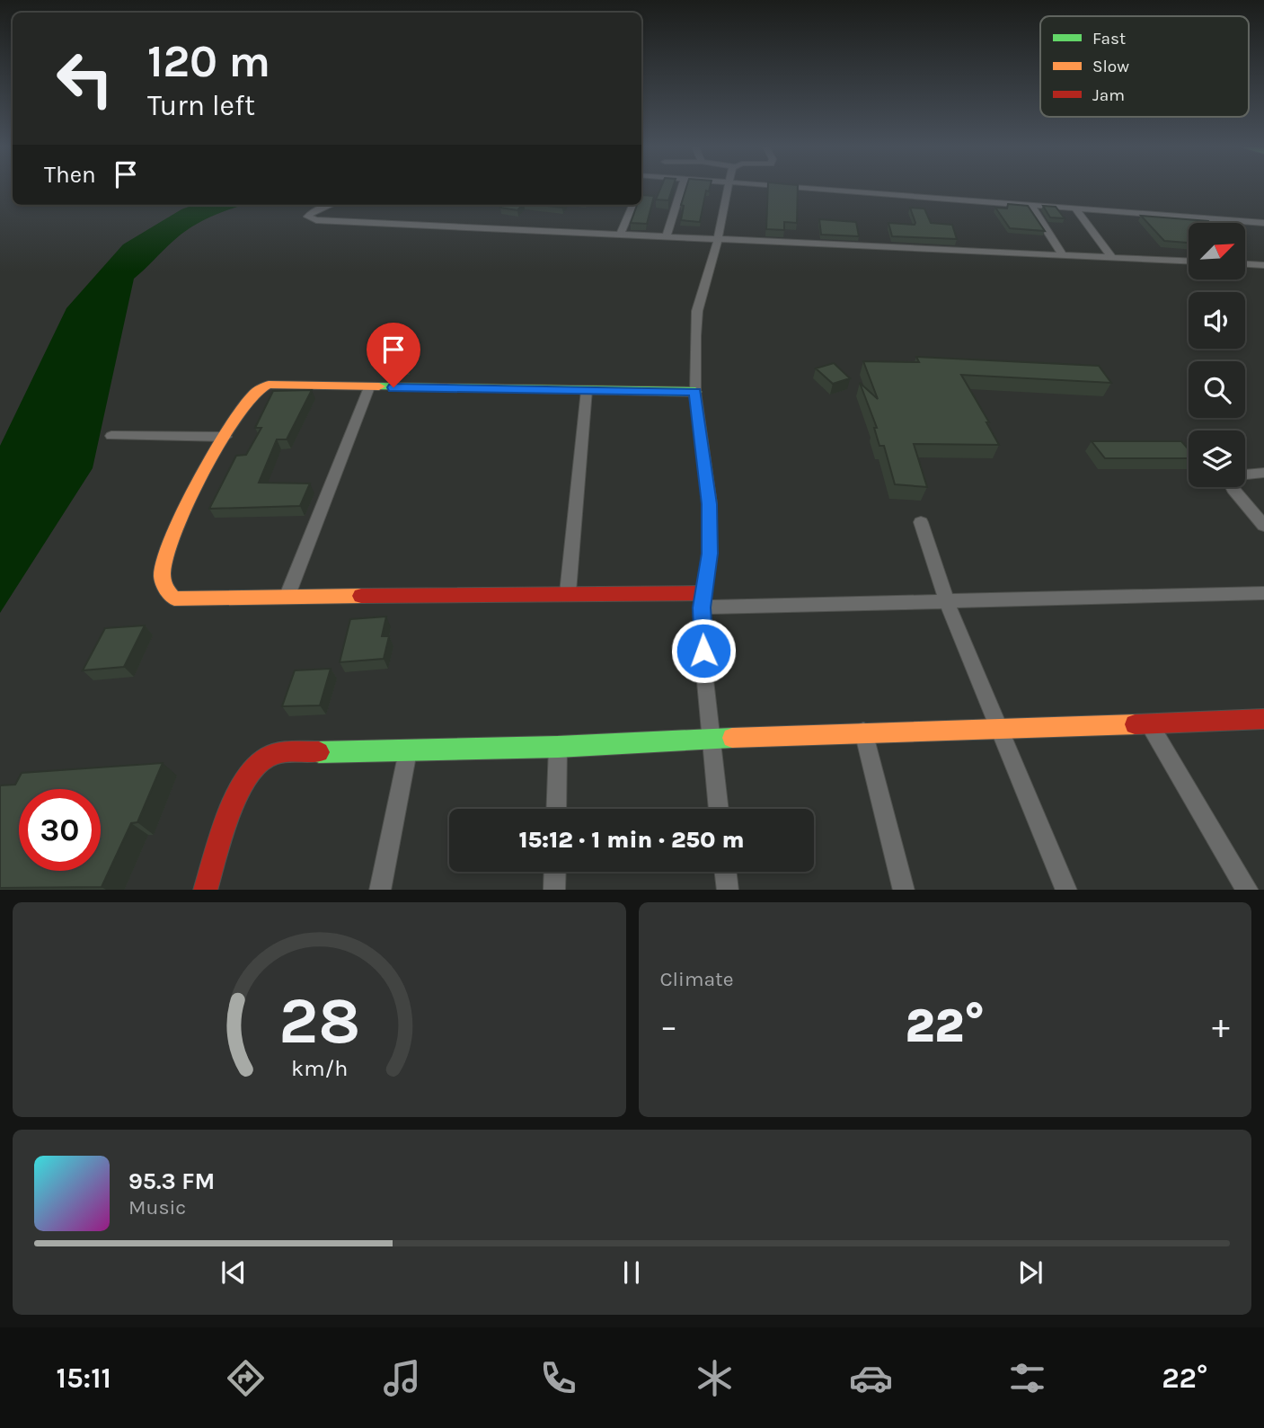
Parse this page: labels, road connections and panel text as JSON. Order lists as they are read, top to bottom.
{
  "legend": ["Fast", "Slow", "Jam"],
  "north": "top right",
  "page": {
    "turn": ["120 m", "Turn left"],
    "then": "Then",
    "limit": "30",
    "trip": "15:12 · 1 min · 250 m",
    "tile": "Climate",
    "heat": ["−", "22°", "+"],
    "song": ["95.3 FM", "Music"],
    "tabs": ["15:11", "22°"],
    "gauge": ["28", "km/h"]
  }
}
